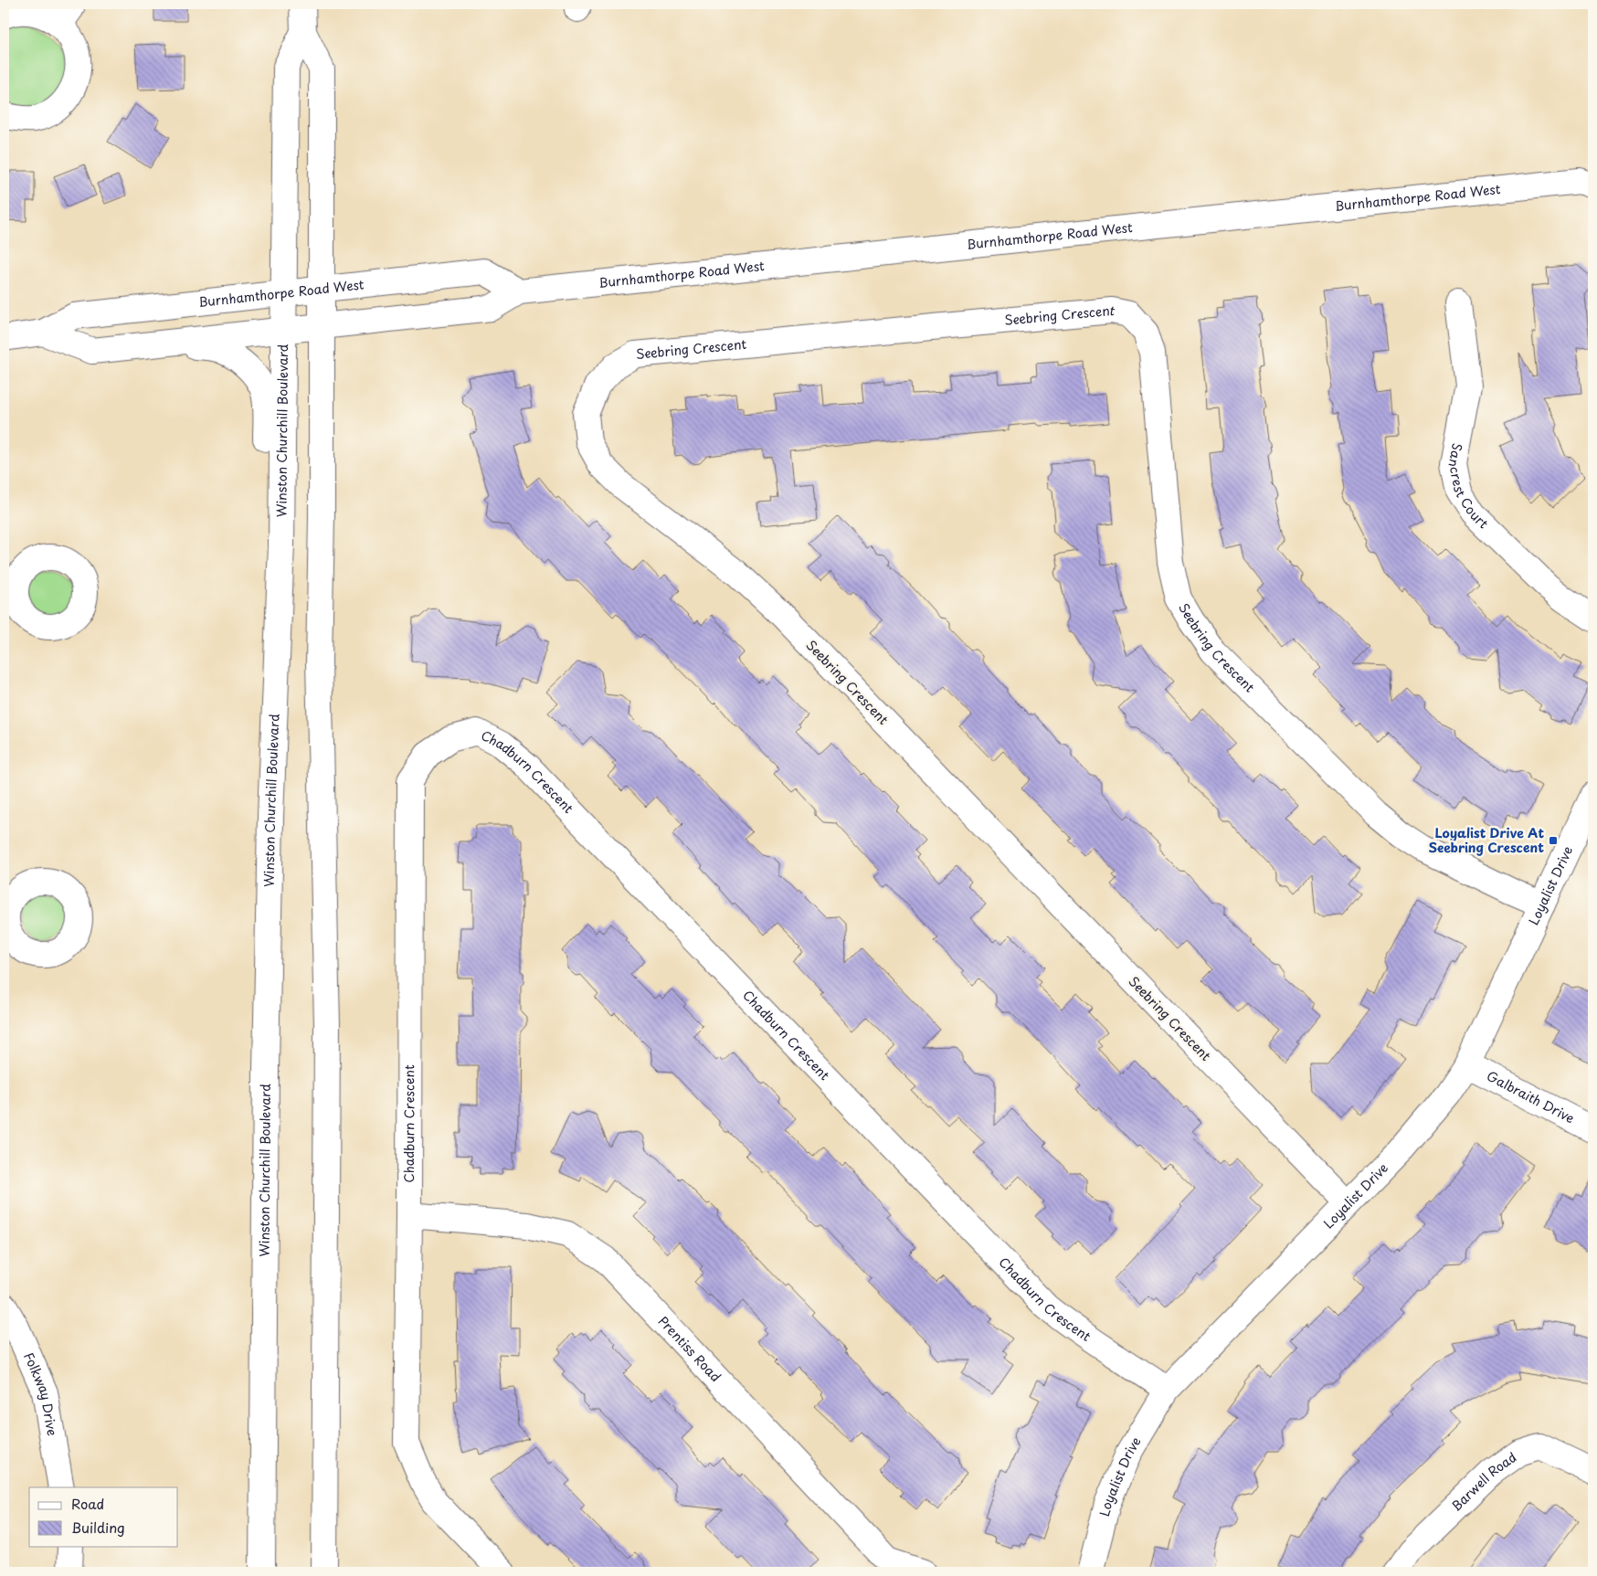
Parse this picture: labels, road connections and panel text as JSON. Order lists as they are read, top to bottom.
{
  "streets": {
    "street": [
      "Burnhamthorpe Road West",
      "Seebring Crescent",
      "Winston Churchill Boulevard",
      "Sancrest Court",
      "Chadburn Crescent",
      "Loyalist Drive",
      "Galbraith Drive",
      "Prentiss Road",
      "Folkway Drive",
      "Barwell Road"
    ]
  },
  "crossings": [
    ["Burnhamthorpe Road West", "Winston Churchill Boulevard"],
    ["Seebring Crescent", "Loyalist Drive"],
    ["Chadburn Crescent", "Loyalist Drive"],
    ["Chadburn Crescent", "Prentiss Road"],
    ["Loyalist Drive", "Galbraith Drive"]
  ],
  "places": {
    "transit": ["Loyalist Drive At Seebring Crescent"]
  },
  "legend": ["Road", "Building"]
}
